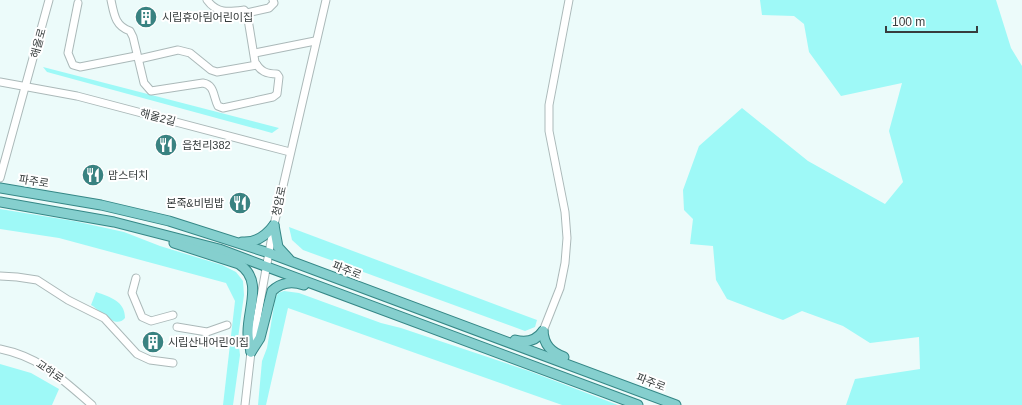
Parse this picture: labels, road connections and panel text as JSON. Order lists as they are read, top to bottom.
{
  "streets": {
    "main road": ["파주로"],
    "street": [
      "해올로",
      "해올2길",
      "청암로",
      "교하로"
    ]
  },
  "crossings": [
    ["해올로", "해올2길"],
    ["해올2길", "청암로"],
    ["파주로", "청암로"]
  ],
  "places": {
    "building": ["시립휴아림어린이집", "시립산내어린이집"],
    "restaurant": ["읍천리382", "맘스터치", "본죽&비빔밥"]
  },
  "scale_bar": "100 m"
}
